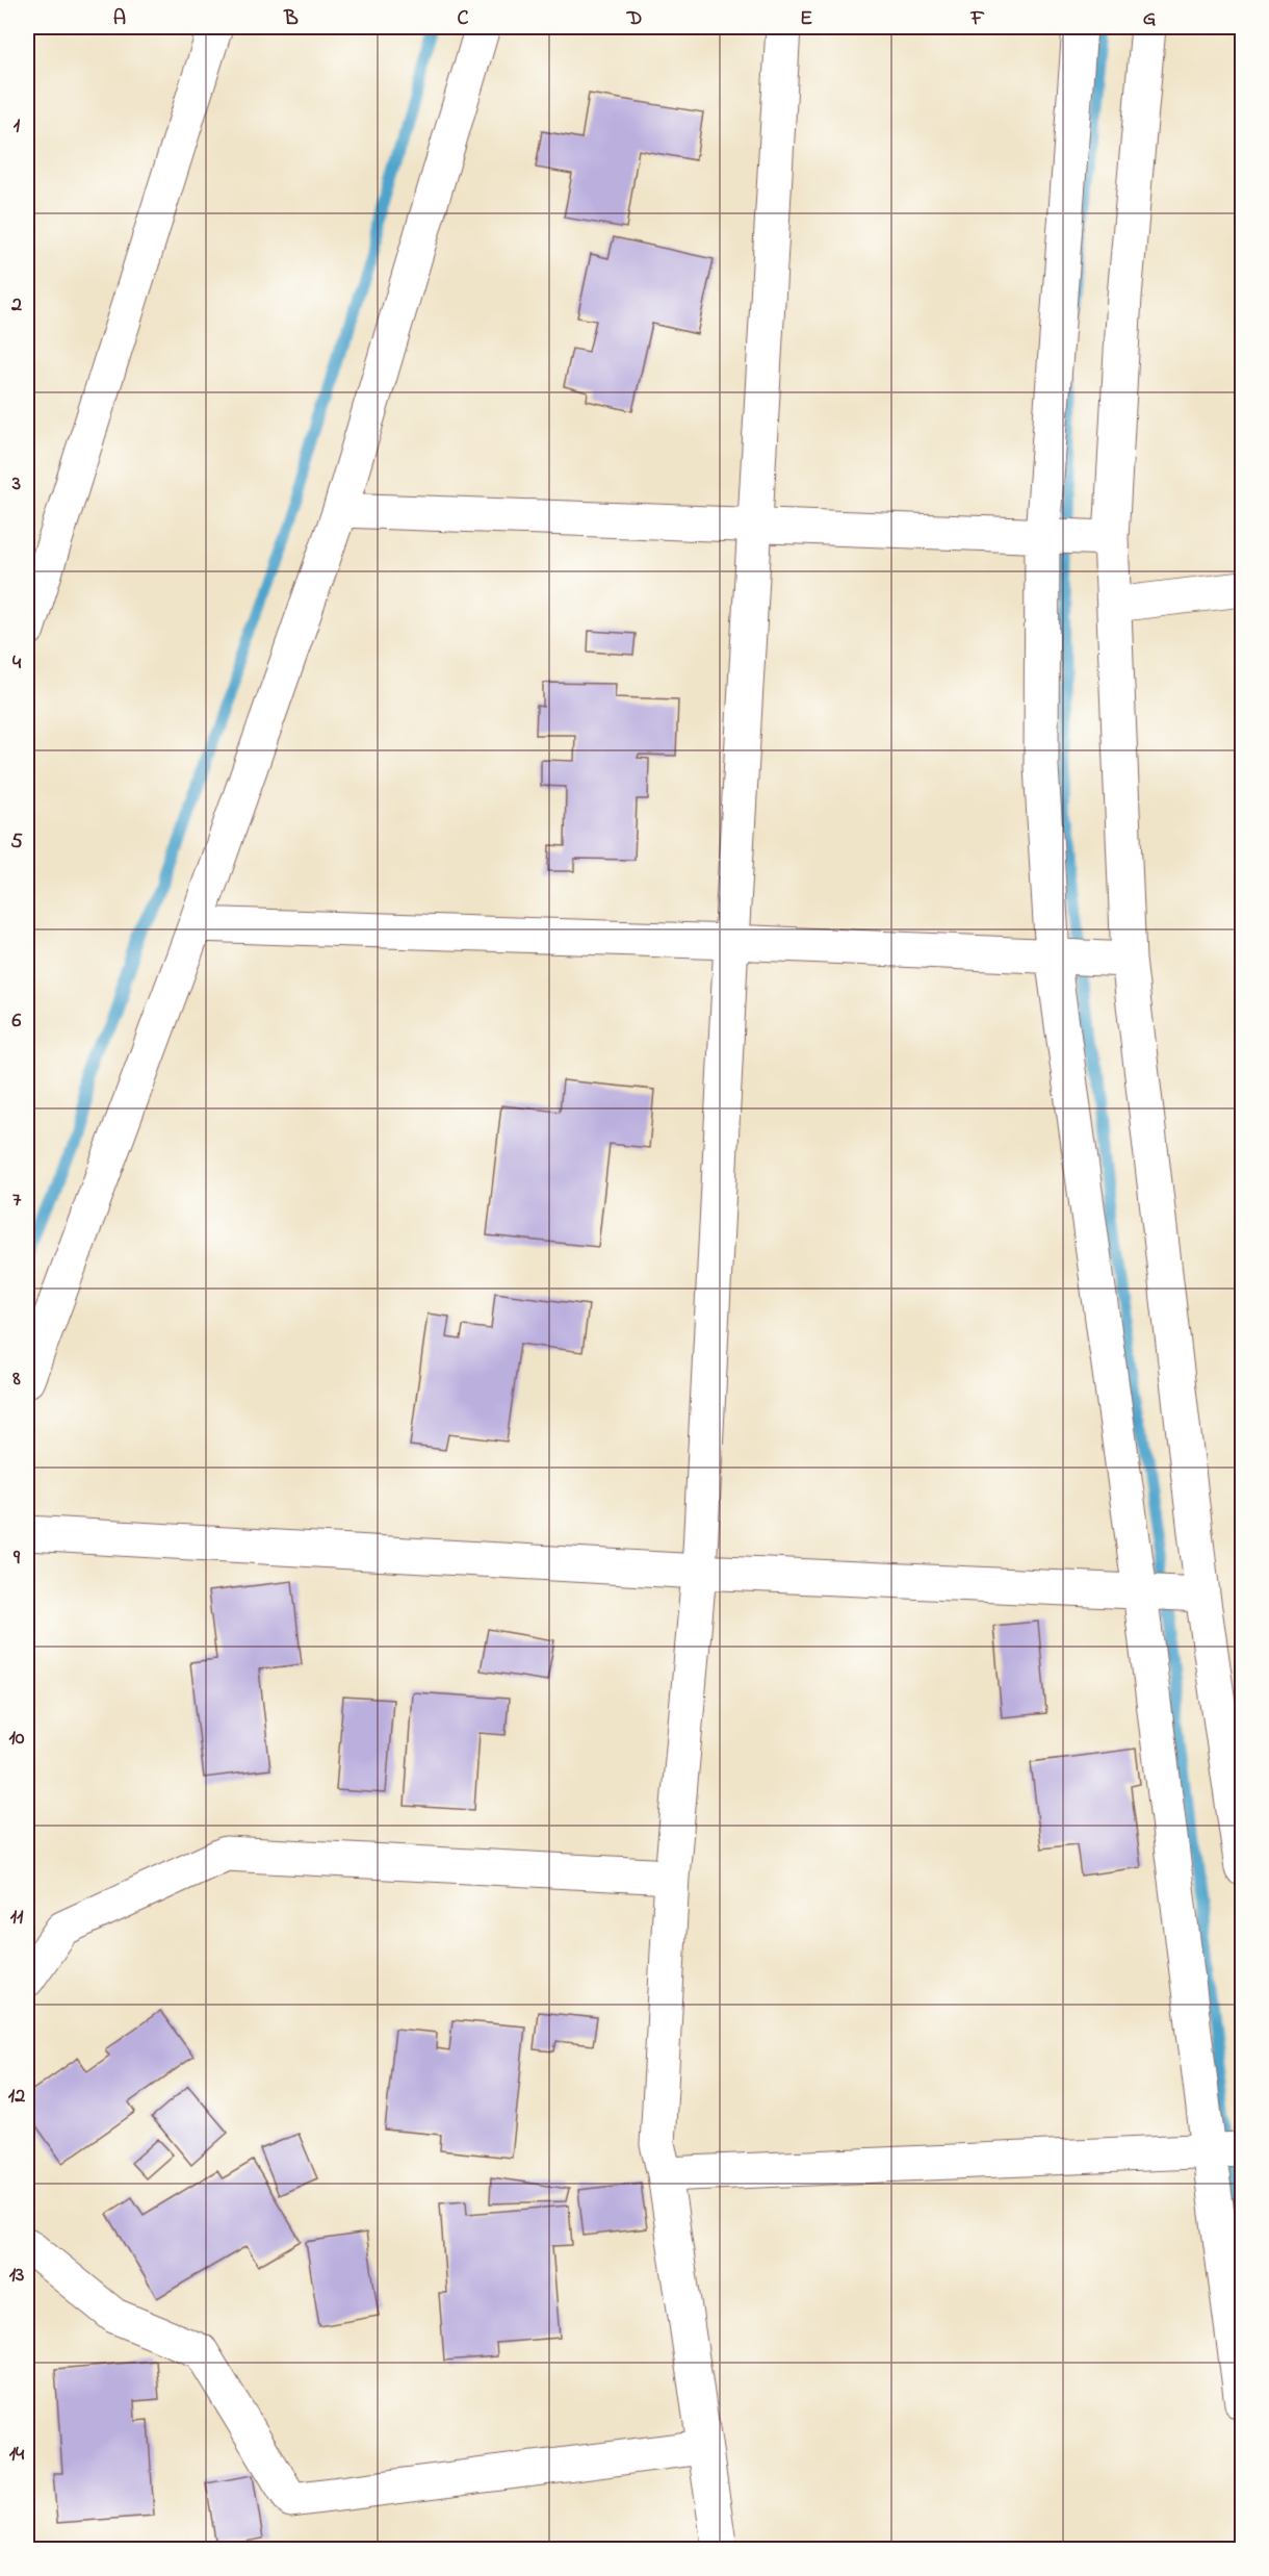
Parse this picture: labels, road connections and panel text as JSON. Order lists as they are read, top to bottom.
{
  "grid": {
    "columns": [
      "A",
      "B",
      "C",
      "D",
      "E",
      "F",
      "G"
    ],
    "rows": [
      "1",
      "2",
      "3",
      "4",
      "5",
      "6",
      "7",
      "8",
      "9",
      "10",
      "11",
      "12",
      "13",
      "14"
    ]
  }
}
